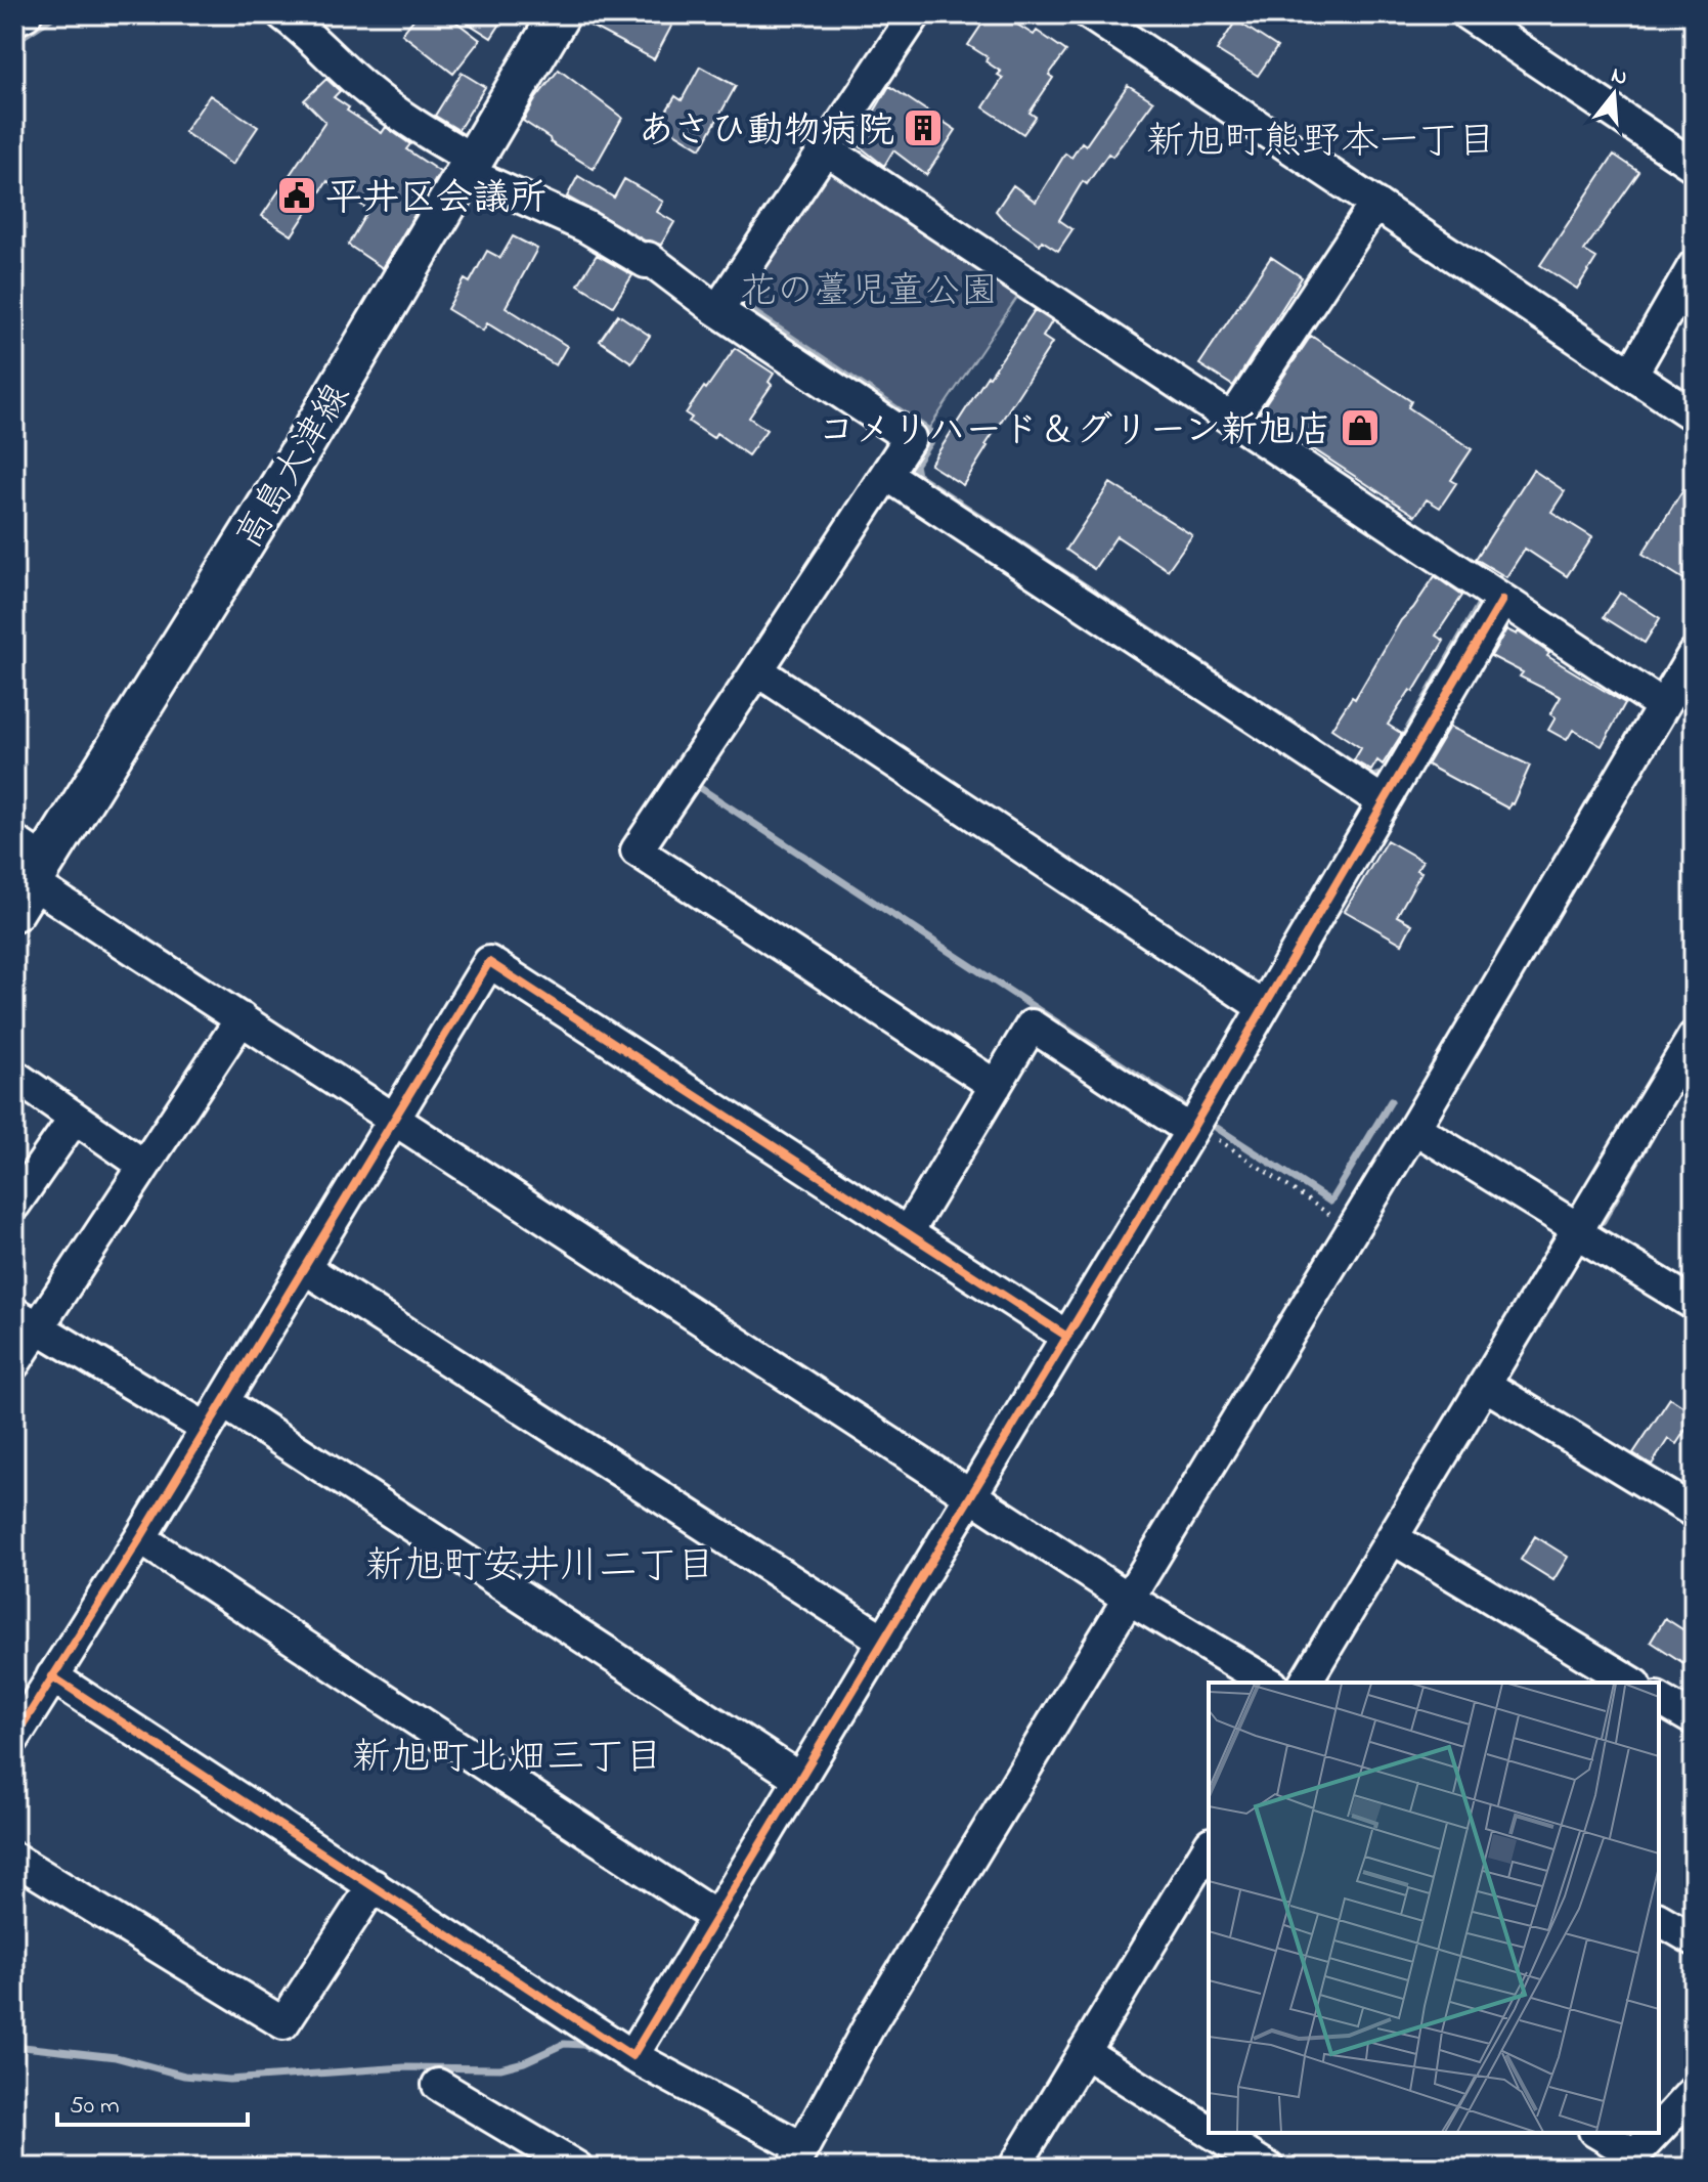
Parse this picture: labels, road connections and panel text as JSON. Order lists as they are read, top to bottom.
{
  "streets": {
    "main road": ["高島大津線"]
  },
  "districts": ["新旭町熊野本一丁目", "新旭町安井川二丁目", "新旭町北畑三丁目"],
  "parks": ["花の薹児童公園"],
  "places": {
    "building": ["あさひ動物病院"],
    "public building": ["平井区会議所"],
    "shop": ["コメリハード＆グリーン新旭店"]
  },
  "scale_bar": "50 m",
  "north": "top"
}
